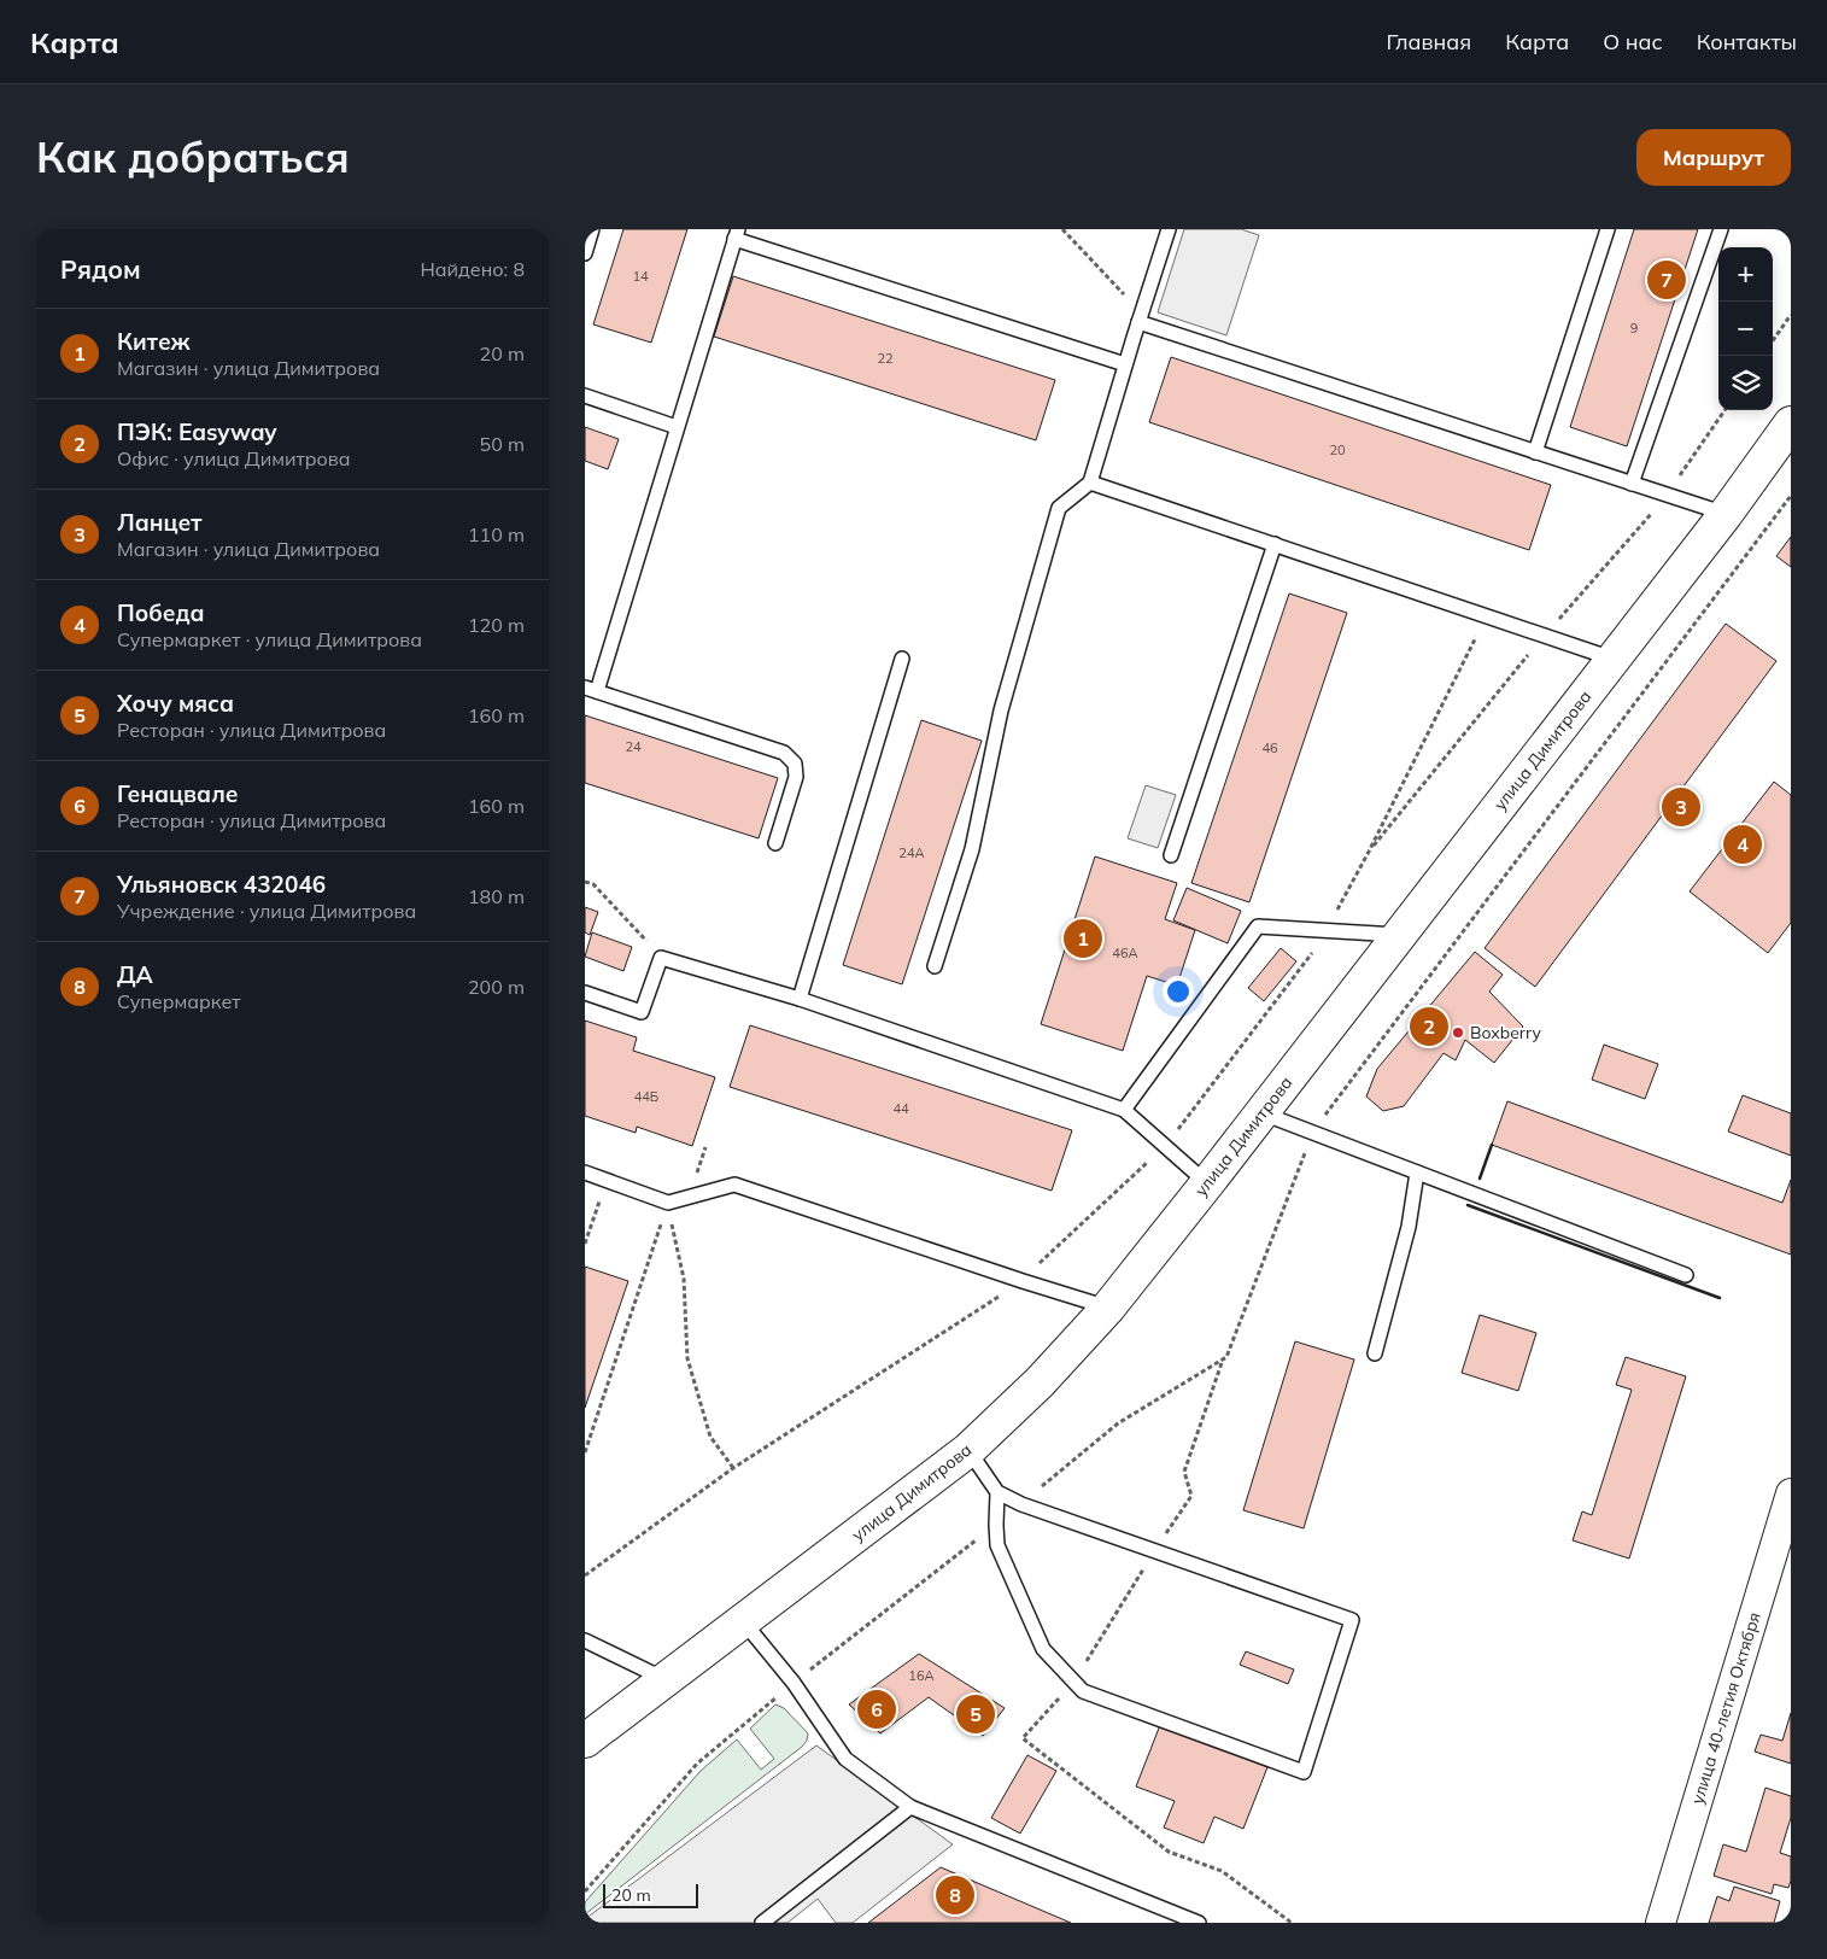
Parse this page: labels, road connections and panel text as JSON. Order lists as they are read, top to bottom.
{
  "streets": {
    "main road": ["улица Димитрова"],
    "street": ["улица 40-летия Октября"]
  },
  "places": ["Boxberry"],
  "house_numbers": [
    "14",
    "9",
    "22",
    "20",
    "24",
    "46",
    "24А",
    "46А",
    "44Б",
    "44",
    "16А"
  ],
  "scale_bar": "20 m",
  "page": {
    "header": "Карта",
    "nav": [
      "Главная",
      "Карта",
      "О нас",
      "Контакты"
    ],
    "buttons": "Маршрут",
    "title": "Как добраться",
    "heading": ["Рядом", "Найдено: 8"],
    "map_buttons": ["+", "−"],
    "pins": [
      "7",
      "3",
      "4",
      "1",
      "2",
      "6",
      "5",
      "8"
    ],
    "list": [
      {
        "mark": "1",
        "name": "Китеж",
        "note": "Магазин · улица Димитрова",
        "value": "20 m"
      },
      {
        "mark": "2",
        "name": "ПЭК: Easyway",
        "note": "Офис · улица Димитрова",
        "value": "50 m"
      },
      {
        "mark": "3",
        "name": "Ланцет",
        "note": "Магазин · улица Димитрова",
        "value": "110 m"
      },
      {
        "mark": "4",
        "name": "Победа",
        "note": "Супермаркет · улица Димитрова",
        "value": "120 m"
      },
      {
        "mark": "5",
        "name": "Хочу мяса",
        "note": "Ресторан · улица Димитрова",
        "value": "160 m"
      },
      {
        "mark": "6",
        "name": "Генацвале",
        "note": "Ресторан · улица Димитрова",
        "value": "160 m"
      },
      {
        "mark": "7",
        "name": "Ульяновск 432046",
        "note": "Учреждение · улица Димитрова",
        "value": "180 m"
      },
      {
        "mark": "8",
        "name": "ДА",
        "note": "Супермаркет",
        "value": "200 m"
      }
    ],
    "scale": "20 m"
  }
}
